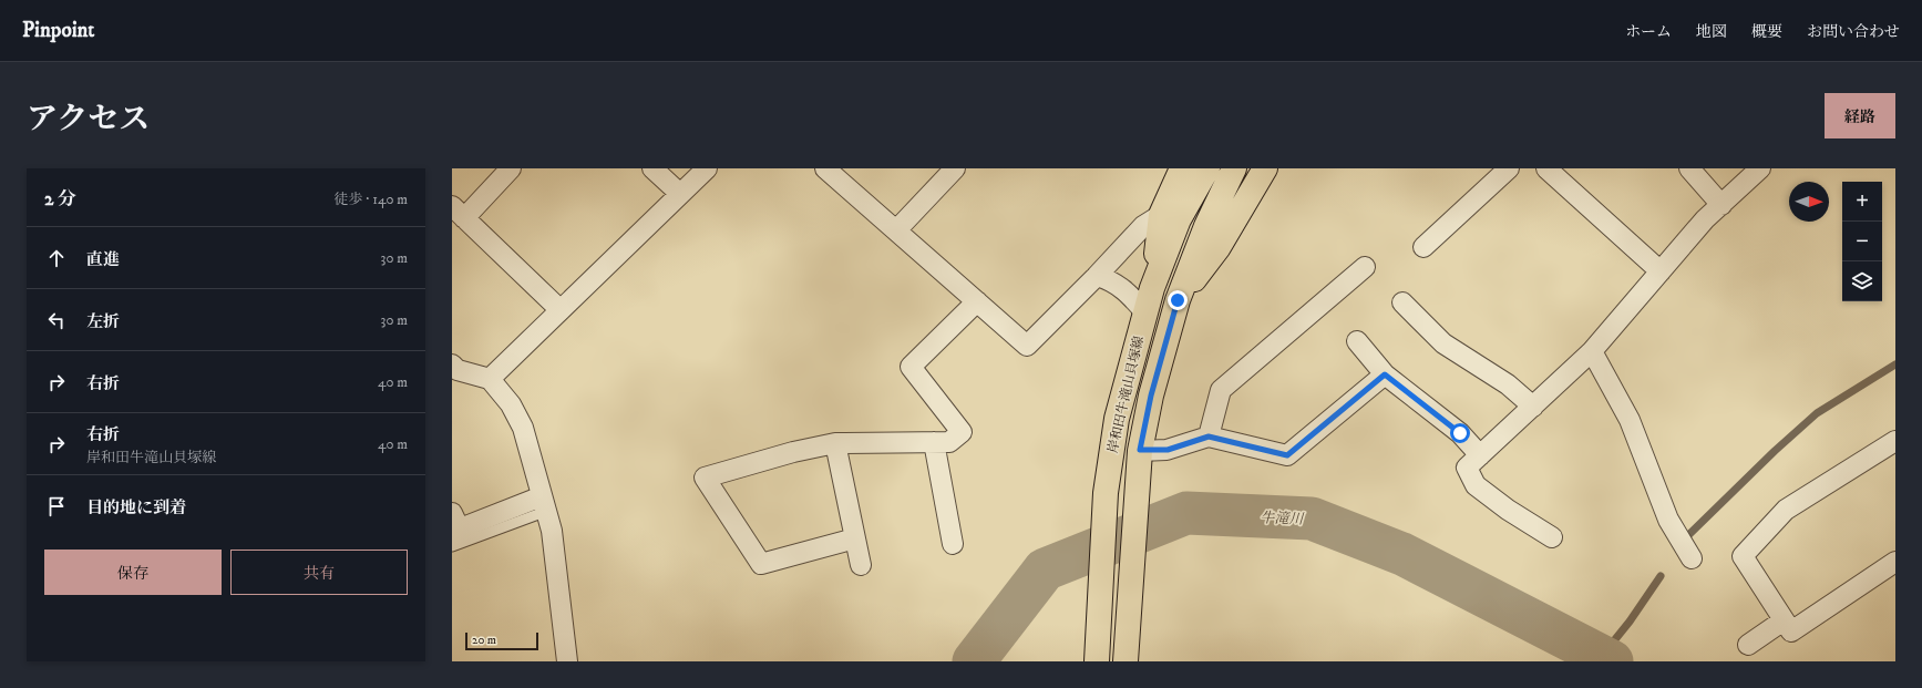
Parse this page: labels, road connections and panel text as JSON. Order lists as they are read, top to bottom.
{
  "streets": {
    "main road": ["岸和田牛滝山貝塚線"]
  },
  "water": ["牛滝川"],
  "scale_bar": "20 m",
  "north": "right",
  "page": {
    "header": "Pinpoint",
    "nav": [
      "ホーム",
      "地図",
      "概要",
      "お問い合わせ"
    ],
    "title": "アクセス",
    "buttons": [
      "経路",
      ["保存", "共有"]
    ],
    "heading": ["2 分", "徒歩 · 140 m"],
    "map_buttons": ["+", "−"],
    "list": [
      ["直進", "30 m"],
      ["左折", "30 m"],
      ["右折", "40 m"],
      ["右折", "岸和田牛滝山貝塚線", "40 m"],
      "目的地に到着"
    ],
    "scale": "20 m"
  }
}
